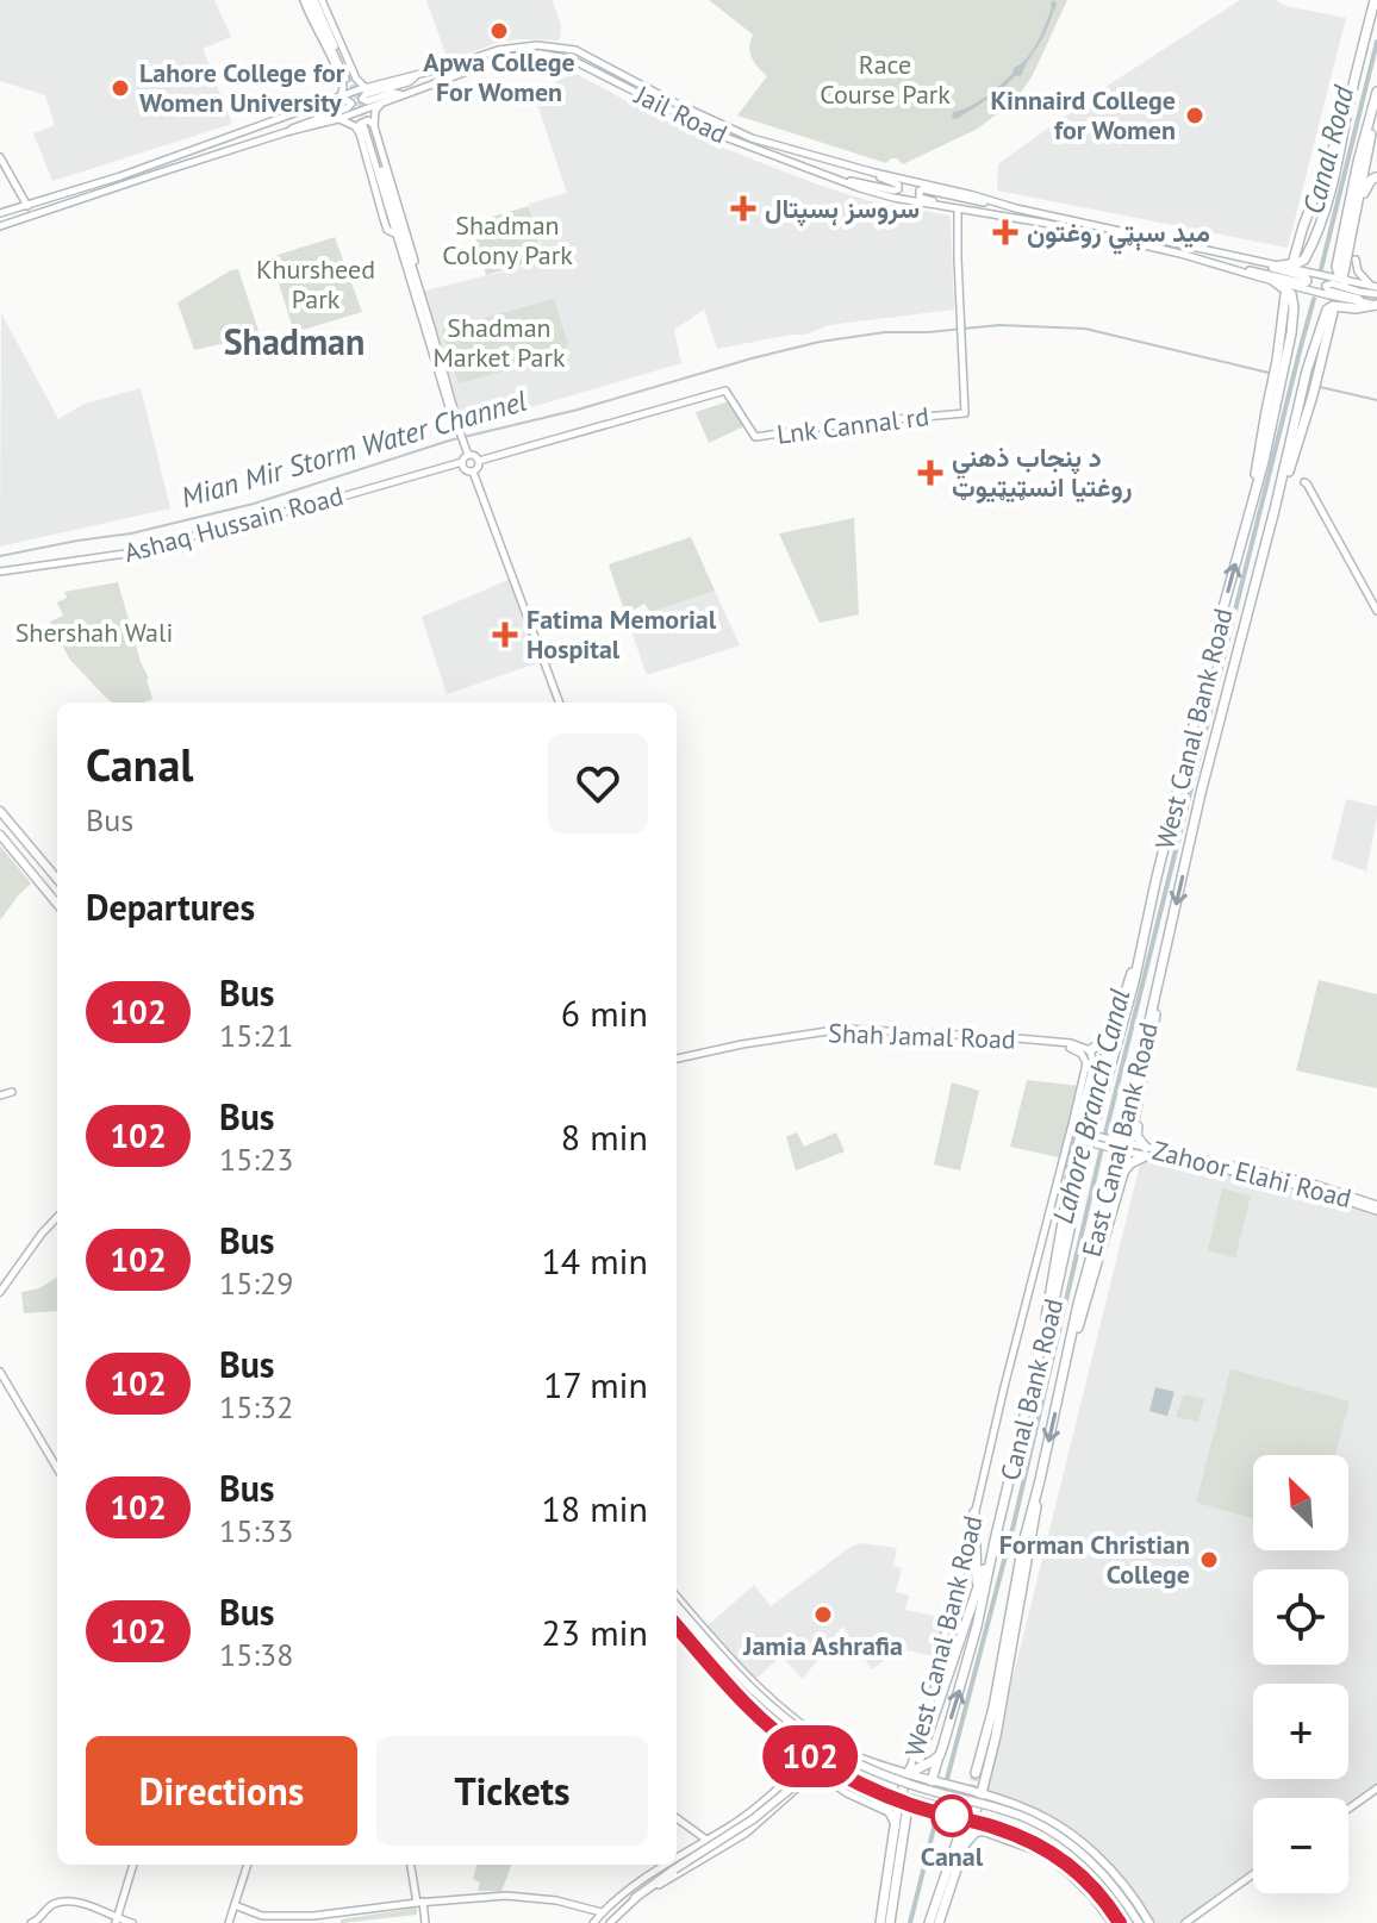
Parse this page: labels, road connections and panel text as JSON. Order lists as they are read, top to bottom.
{
  "streets": {
    "highway": ["West Canal Bank Road", "East Canal Bank Road", "Canal Bank Road"],
    "main road": [
      "Jail Road",
      "Lnk Cannal rd",
      "Ashaq Hussain Road",
      "Shah Jamal Road",
      "Zahoor Elahi Road"
    ]
  },
  "crossings": [
    ["Jail Road", "Lnk Cannal rd"],
    ["Lnk Cannal rd", "Ashaq Hussain Road"],
    ["West Canal Bank Road", "Canal Bank Road"]
  ],
  "one_way": ["West Canal Bank Road", "East Canal Bank Road"],
  "districts": ["Shadman"],
  "water": ["Canal Road", "Mian Mir Storm Water Channel", "Lahore Branch Canal"],
  "parks": [
    "Race Course Park",
    "Shadman Colony Park",
    "Khursheed Park",
    "Shadman Market Park",
    "Shershah Wali"
  ],
  "places": {
    "other": [
      "Apwa College For Women",
      "Lahore College for Women University",
      "Kinnaird College for Women",
      "Forman Christian College",
      "Jamia Ashrafia",
      "Canal"
    ],
    "health": [
      "سروسز ہسپتال",
      "مید سېټي روغتون",
      "د پنجاب ذهني روغتیا انسټیټیوټ",
      "Fatima Memorial Hospital"
    ]
  },
  "lines": ["bus line 102"],
  "north": "top left",
  "page": {
    "on_map": "102",
    "heading": [
      ["Canal", "Bus"],
      "Departures"
    ],
    "list": [
      {
        "mark": "102",
        "name": "Bus",
        "note": "15:21",
        "value": "6 min"
      },
      {
        "mark": "102",
        "name": "Bus",
        "note": "15:23",
        "value": "8 min"
      },
      {
        "mark": "102",
        "name": "Bus",
        "note": "15:29",
        "value": "14 min"
      },
      {
        "mark": "102",
        "name": "Bus",
        "note": "15:32",
        "value": "17 min"
      },
      {
        "mark": "102",
        "name": "Bus",
        "note": "15:33",
        "value": "18 min"
      },
      {
        "mark": "102",
        "name": "Bus",
        "note": "15:38",
        "value": "23 min"
      }
    ],
    "map_buttons": ["+", "−"],
    "buttons": ["Directions", "Tickets"]
  }
}
